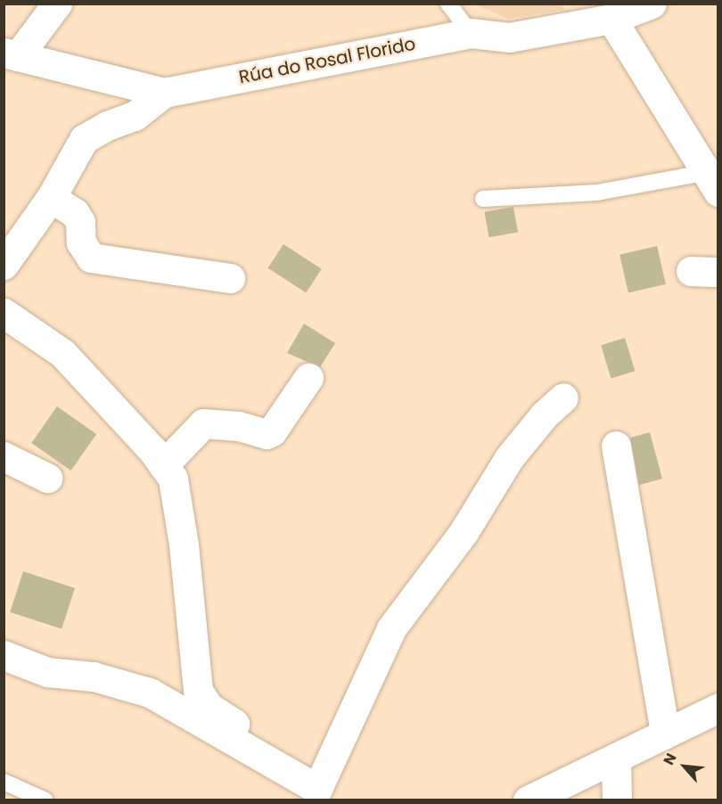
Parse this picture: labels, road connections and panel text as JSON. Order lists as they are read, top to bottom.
{
  "streets": {
    "street": ["Rúa do Rosal Florido"]
  },
  "north": "top left"
}
